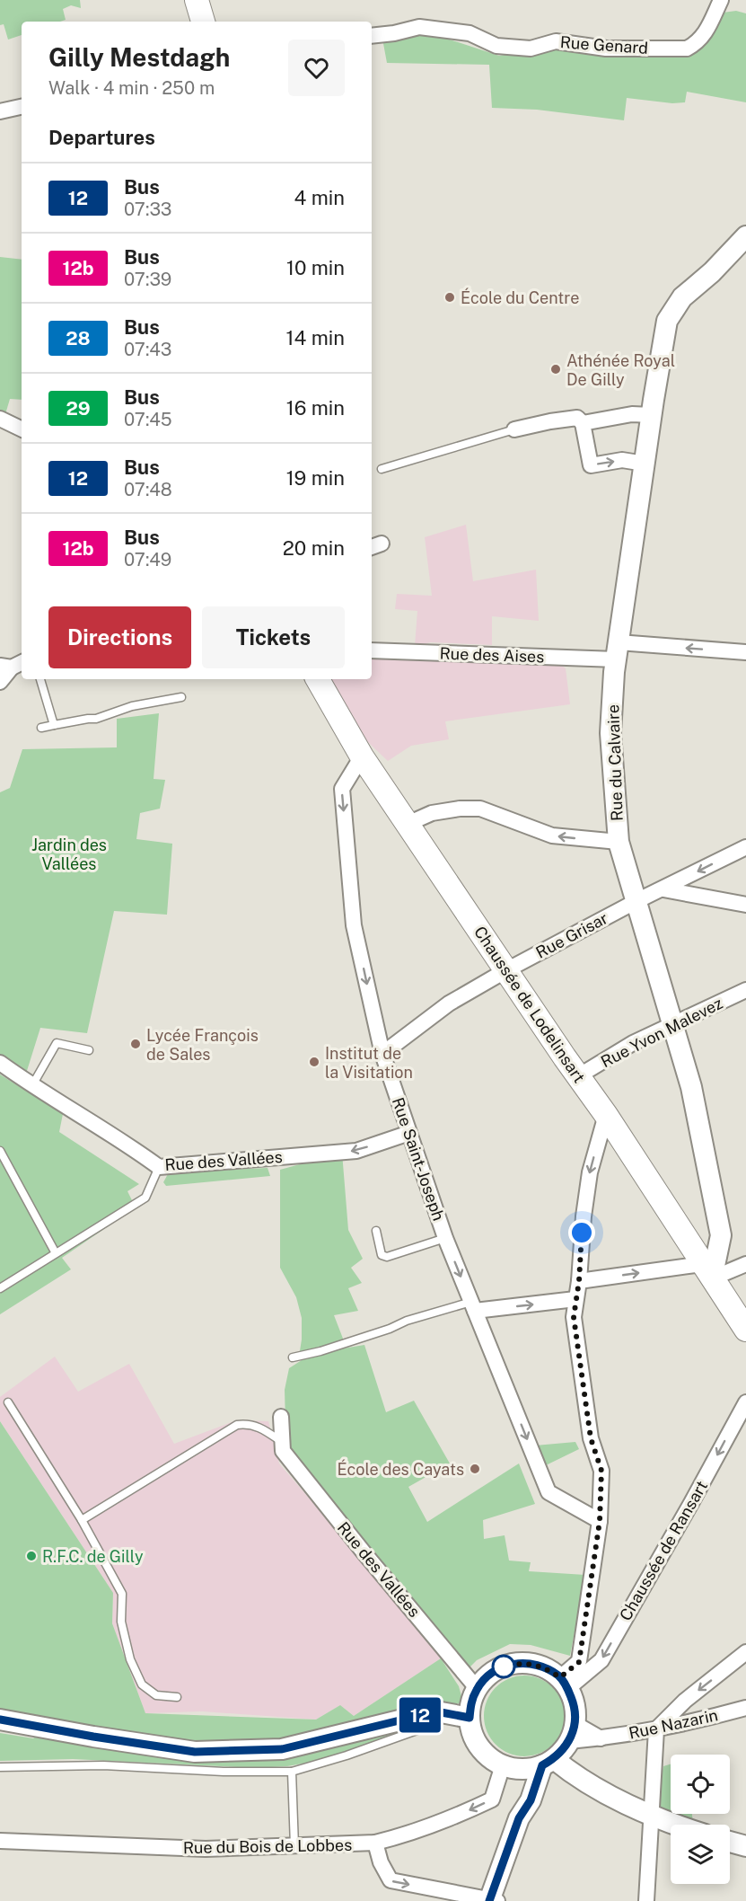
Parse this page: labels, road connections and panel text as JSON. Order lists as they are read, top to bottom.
{
  "streets": {
    "main road": ["Rue du Calvaire", "Chaussée de Lodelinsart"],
    "street": [
      "Rue Genard",
      "Rue des Aises",
      "Rue Grisar",
      "Rue Yvon Malevez",
      "Rue Saint-Joseph",
      "Rue des Vallées",
      "Chaussée de Ransart",
      "Rue Nazarin",
      "Rue du Bois de Lobbes"
    ]
  },
  "crossings": [
    ["Rue des Aises", "Rue du Calvaire"],
    ["Rue du Calvaire", "Rue Grisar"],
    ["Rue du Calvaire", "Chaussée de Lodelinsart"],
    ["Rue du Calvaire", "Rue Yvon Malevez"],
    ["Rue Grisar", "Chaussée de Lodelinsart"],
    ["Rue Grisar", "Rue Saint-Joseph"],
    ["Chaussée de Lodelinsart", "Rue Yvon Malevez"],
    ["Chaussée de Lodelinsart", "Rue Saint-Joseph"],
    ["Rue Saint-Joseph", "Rue des Vallées"],
    ["Rue des Vallées", "Chaussée de Ransart"],
    ["Rue des Vallées", "Rue Nazarin"],
    ["Rue des Vallées", "Rue du Bois de Lobbes"],
    ["Chaussée de Ransart", "Rue Nazarin"],
    ["Chaussée de Ransart", "Rue du Bois de Lobbes"],
    ["Rue Nazarin", "Rue du Bois de Lobbes"]
  ],
  "parks": ["Jardin des Vallées"],
  "places": [
    "École du Centre",
    "Athénée Royal De Gilly",
    "Lycée François de Sales",
    "Institut de la Visitation",
    "École des Cayats",
    "R.F.C. de Gilly"
  ],
  "lines": ["bus line 12"],
  "page": {
    "on_map": "12",
    "heading": [
      ["Gilly Mestdagh", "Walk · 4 min · 250 m"],
      "Departures"
    ],
    "list": [
      {
        "mark": "12",
        "name": "Bus",
        "note": "07:33",
        "value": "4 min"
      },
      {
        "mark": "12b",
        "name": "Bus",
        "note": "07:39",
        "value": "10 min"
      },
      {
        "mark": "28",
        "name": "Bus",
        "note": "07:43",
        "value": "14 min"
      },
      {
        "mark": "29",
        "name": "Bus",
        "note": "07:45",
        "value": "16 min"
      },
      {
        "mark": "12",
        "name": "Bus",
        "note": "07:48",
        "value": "19 min"
      },
      {
        "mark": "12b",
        "name": "Bus",
        "note": "07:49",
        "value": "20 min"
      }
    ],
    "buttons": ["Directions", "Tickets"]
  }
}
